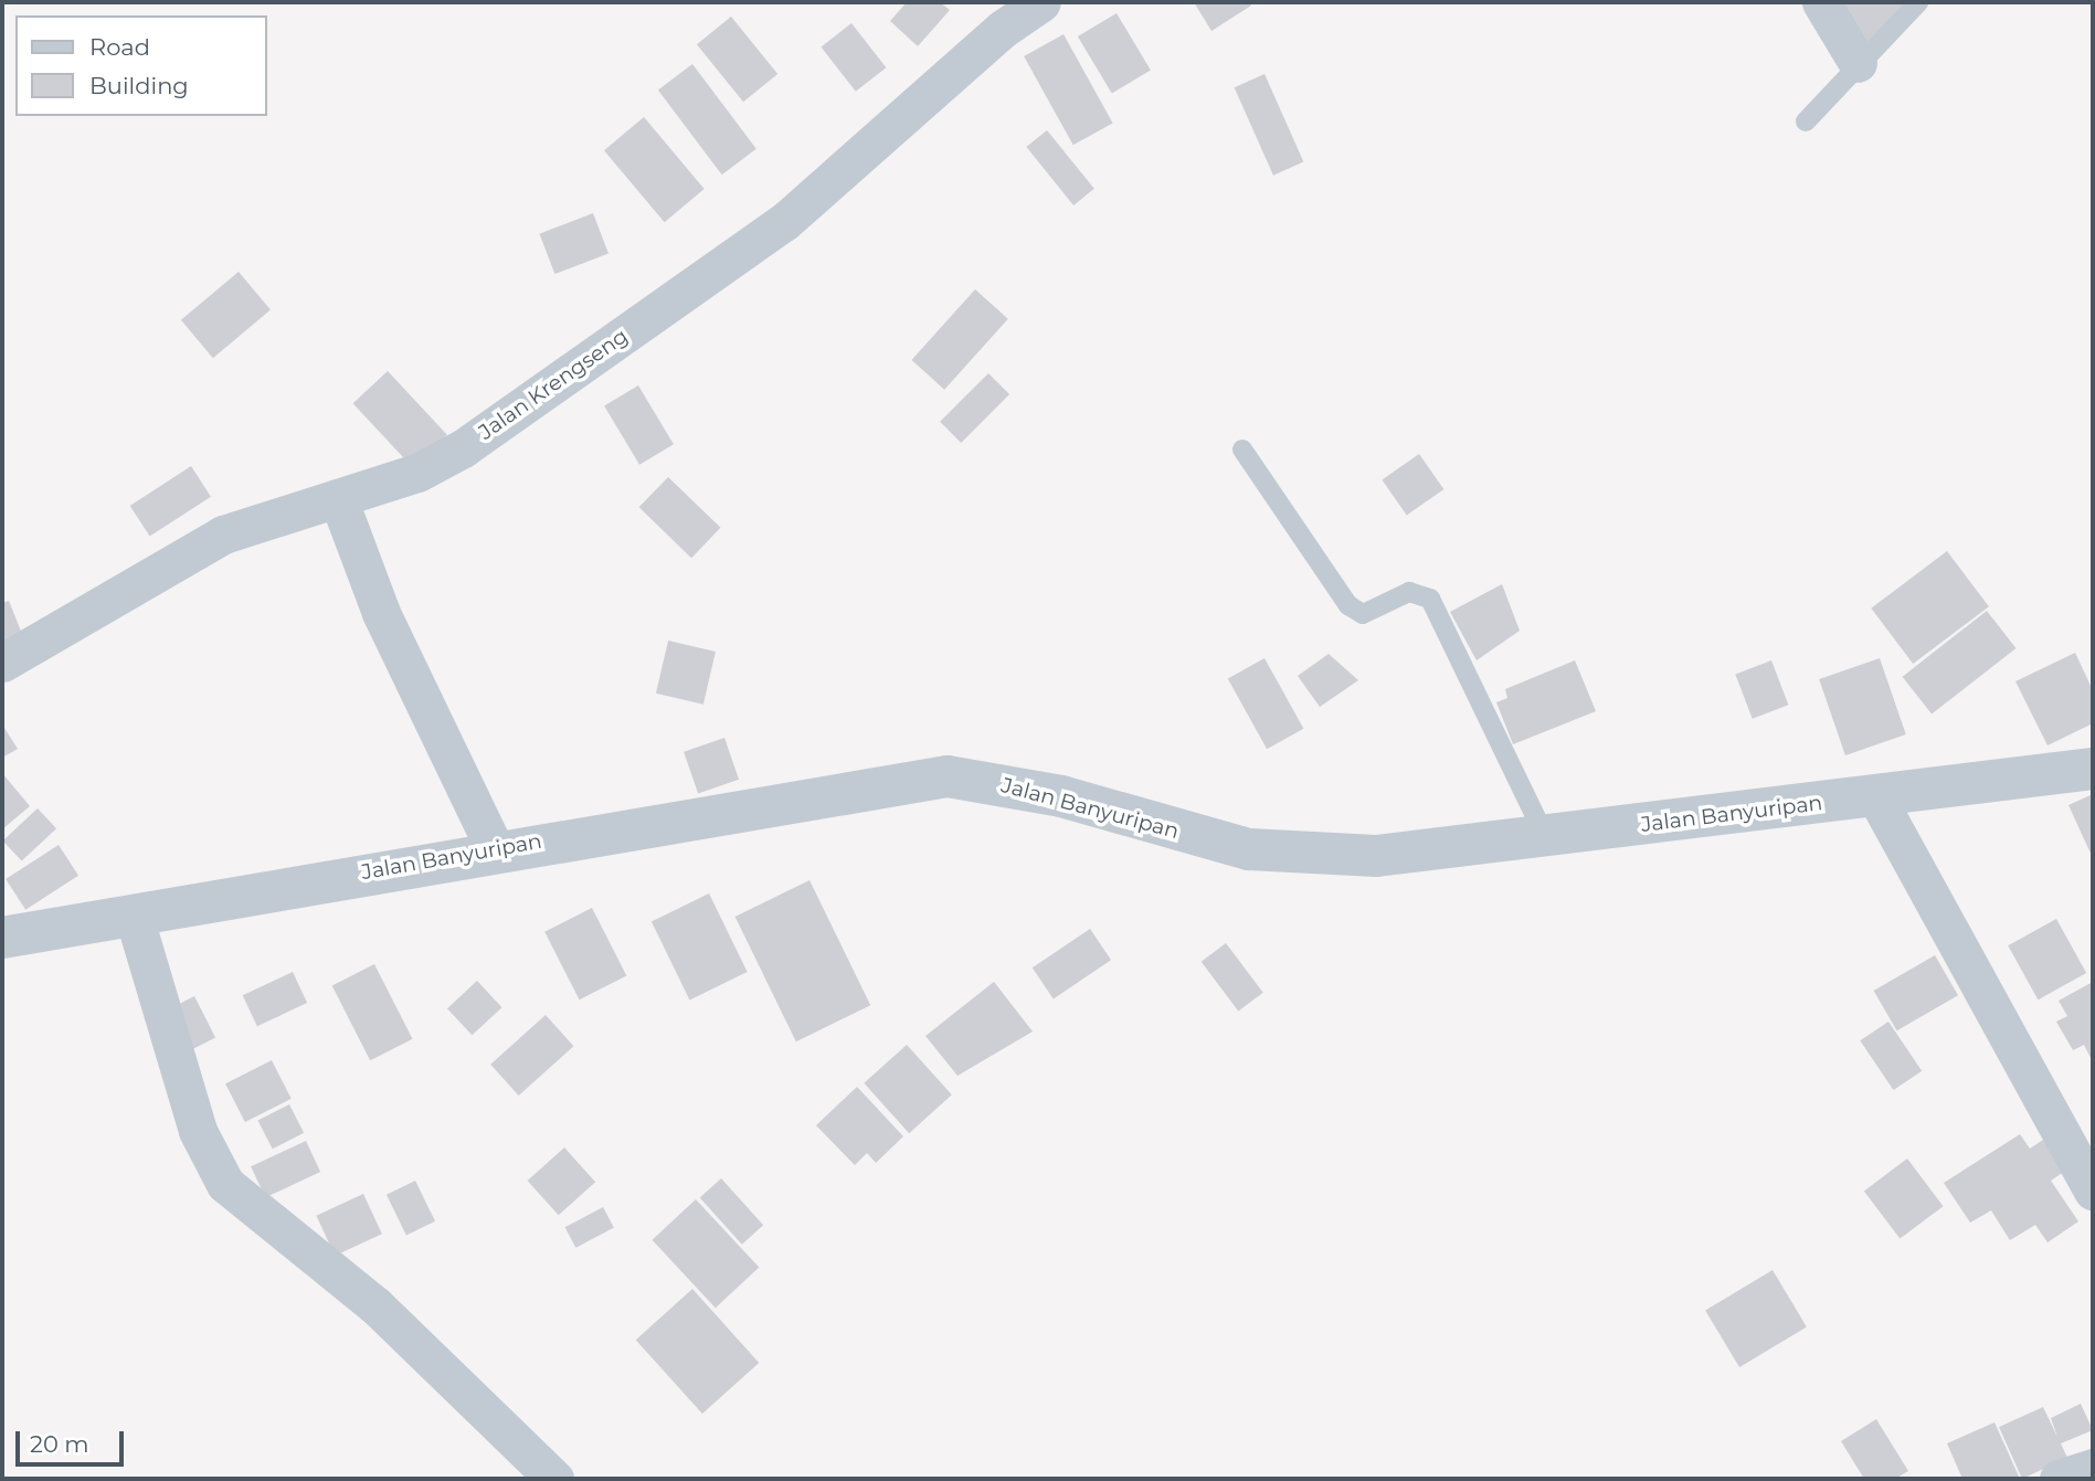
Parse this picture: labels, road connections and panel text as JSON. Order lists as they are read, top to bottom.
{
  "streets": {
    "street": ["Jalan Krengseng", "Jalan Banyuripan"]
  },
  "legend": ["Road", "Building"],
  "scale_bar": "20 m"
}
